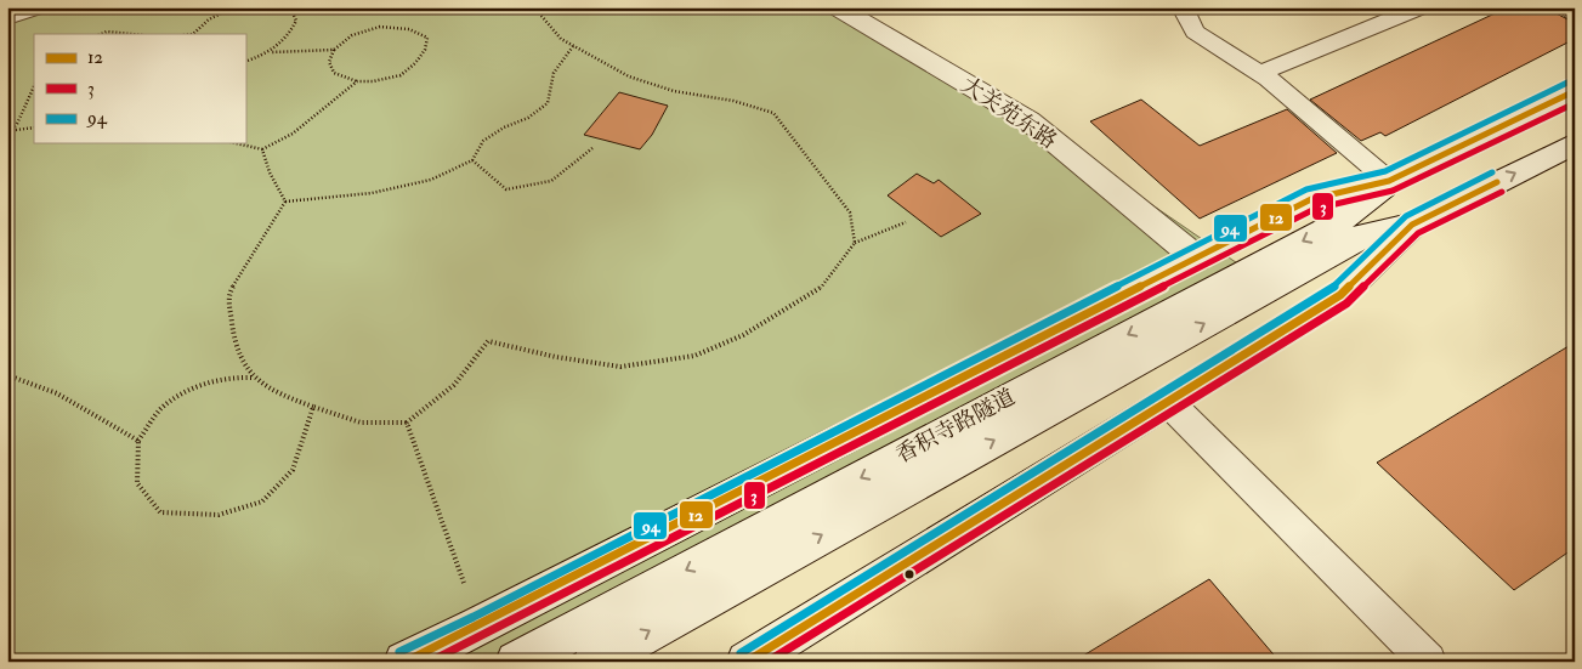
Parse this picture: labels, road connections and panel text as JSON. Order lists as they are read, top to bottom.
{
  "streets": {
    "main road": ["大关苑东路", "香积寺路隧道"]
  },
  "lines": ["transit line 94", "transit line 12", "transit line 3"],
  "legend": ["12", "3", "94"]
}
